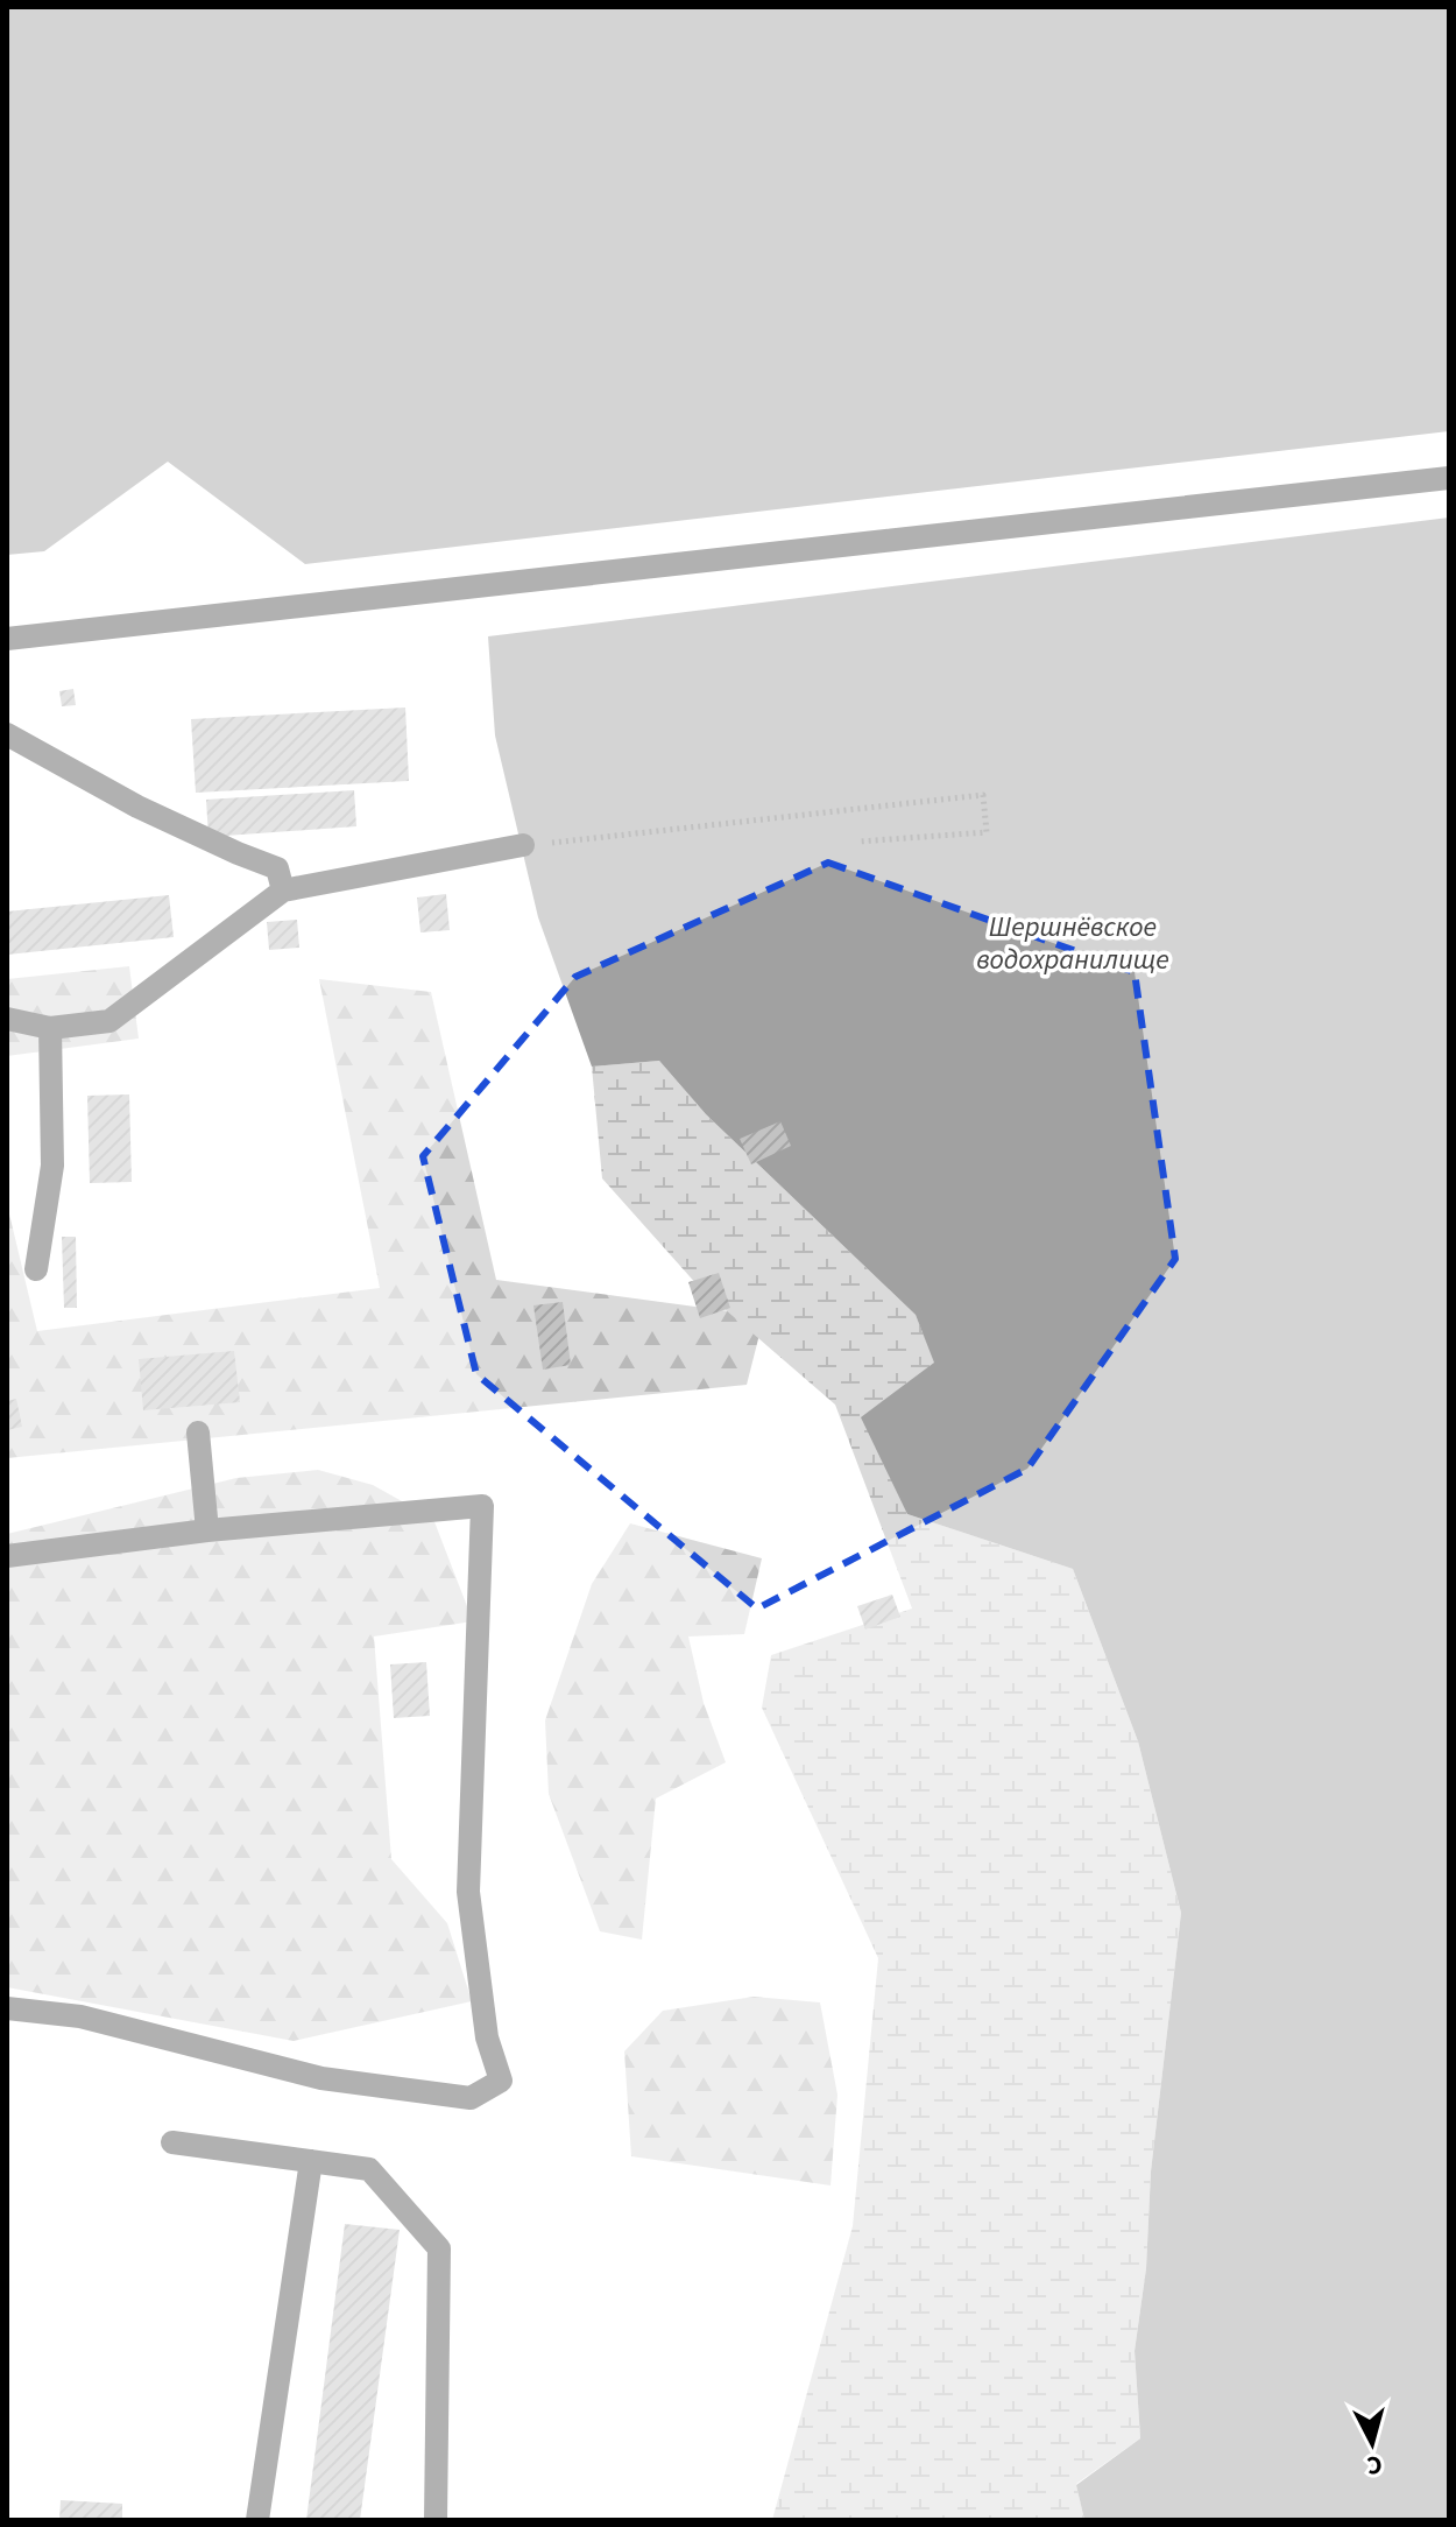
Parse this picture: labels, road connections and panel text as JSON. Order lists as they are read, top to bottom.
{
  "water": ["Шершнёвское водохранилище"],
  "north": "bottom"
}
